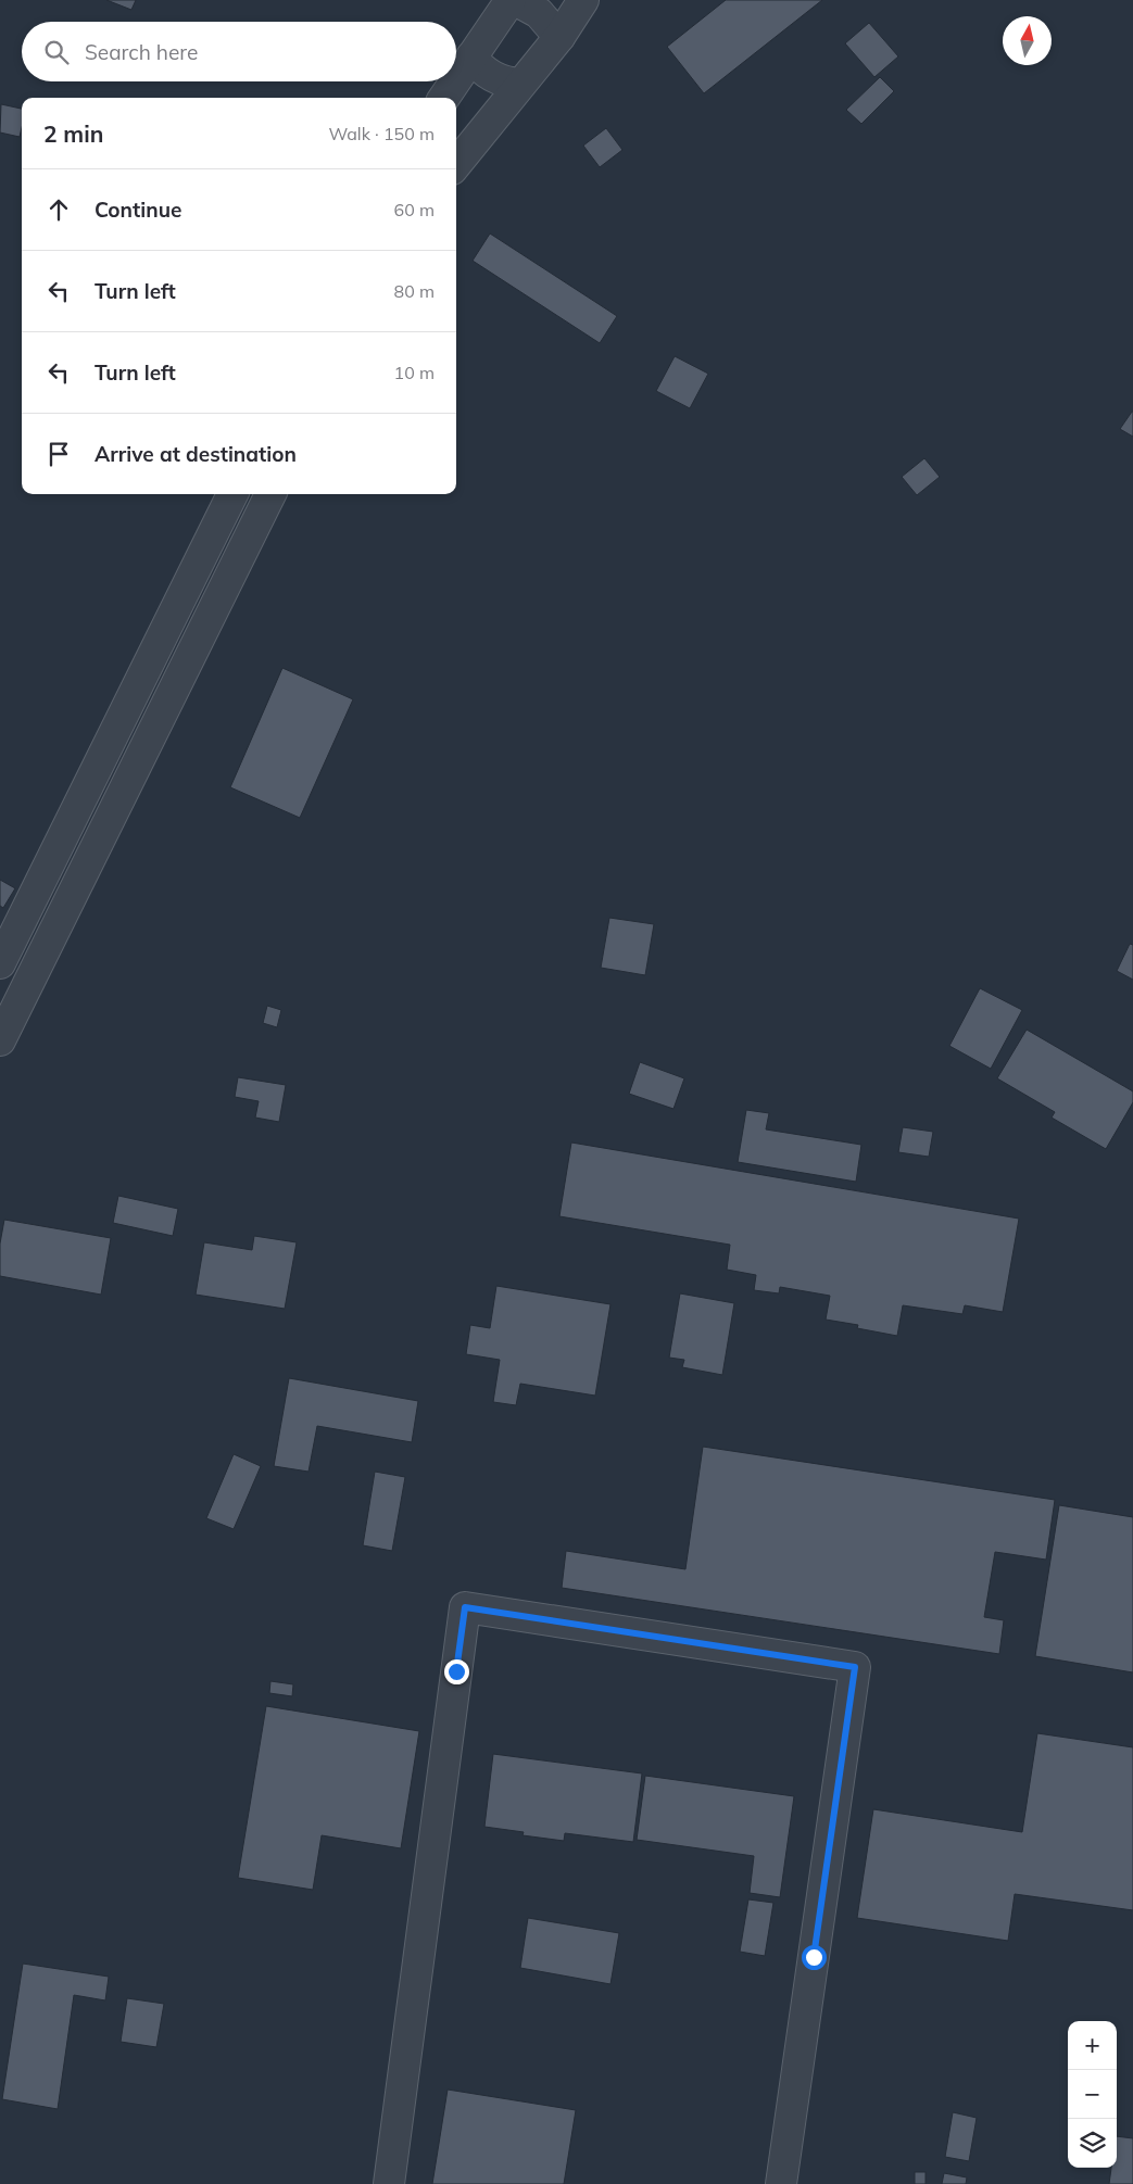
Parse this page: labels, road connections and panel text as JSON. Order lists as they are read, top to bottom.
{
  "north": "top",
  "page": {
    "search": "Search here",
    "heading": ["2 min", "Walk · 150 m"],
    "list": [
      ["Continue", "60 m"],
      ["Turn left", "80 m"],
      ["Turn left", "10 m"],
      "Arrive at destination"
    ],
    "map_buttons": ["+", "−"]
  }
}
